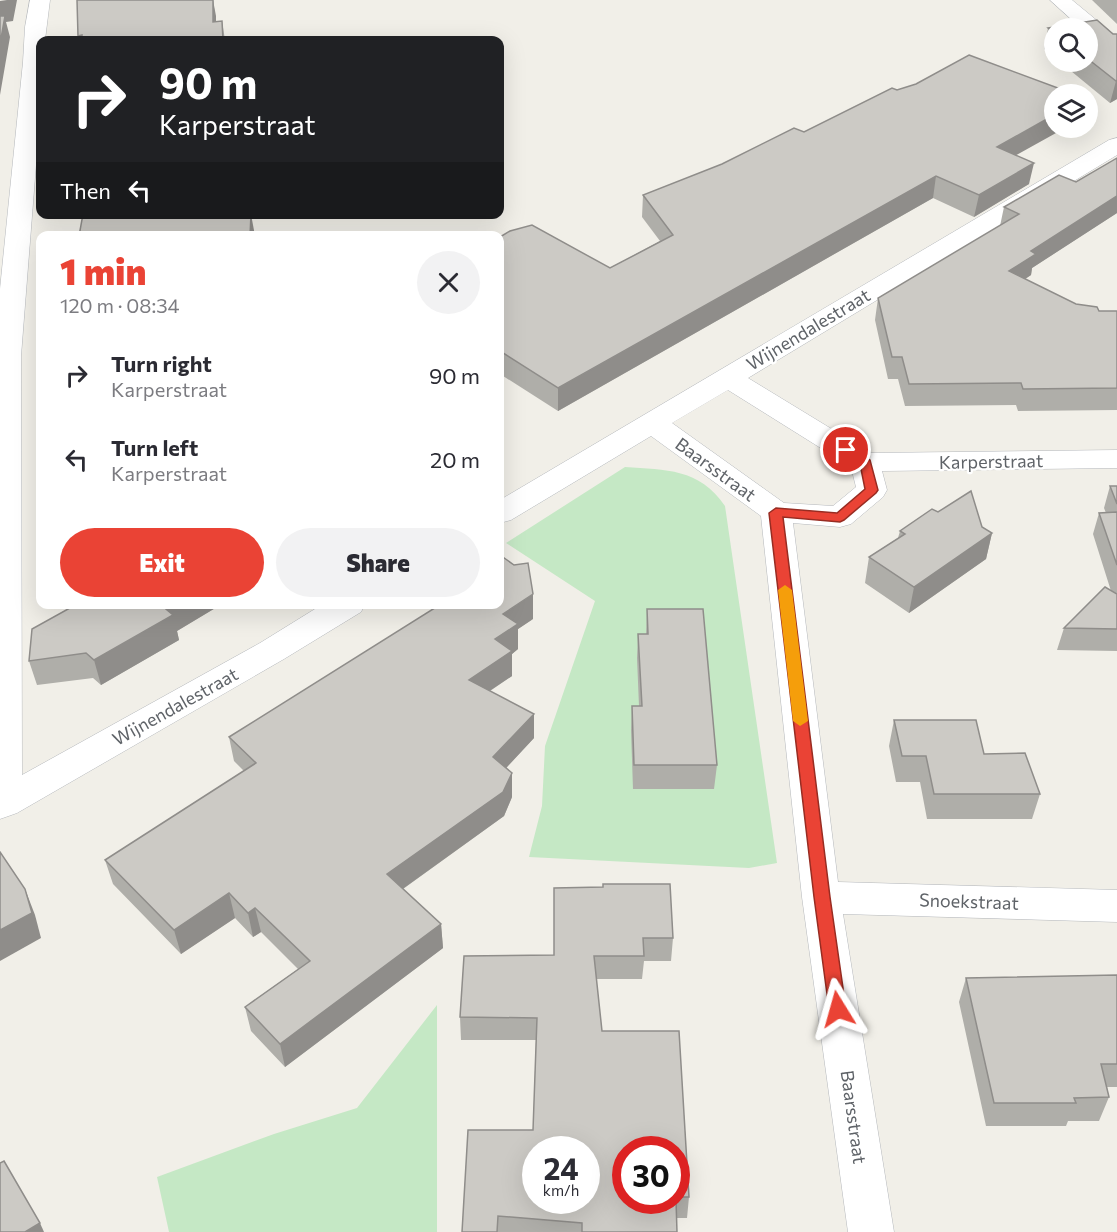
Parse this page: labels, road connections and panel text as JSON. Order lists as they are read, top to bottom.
{
  "streets": {
    "street": [
      "Wijnendalestraat",
      "Karperstraat",
      "Baarsstraat",
      "Snoekstraat"
    ]
  },
  "crossings": [
    ["Wijnendalestraat", "Baarsstraat"],
    ["Baarsstraat", "Snoekstraat"]
  ],
  "page": {
    "turn": ["90 m", "Karperstraat"],
    "then": "Then",
    "heading": ["1 min", "120 m · 08:34"],
    "list": [
      {
        "name": "Turn right",
        "note": "Karperstraat",
        "value": "90 m"
      },
      {
        "name": "Turn left",
        "note": "Karperstraat",
        "value": "20 m"
      }
    ],
    "buttons": ["Exit", "Share"],
    "speed": "24 km/h",
    "limit": "30"
  }
}
